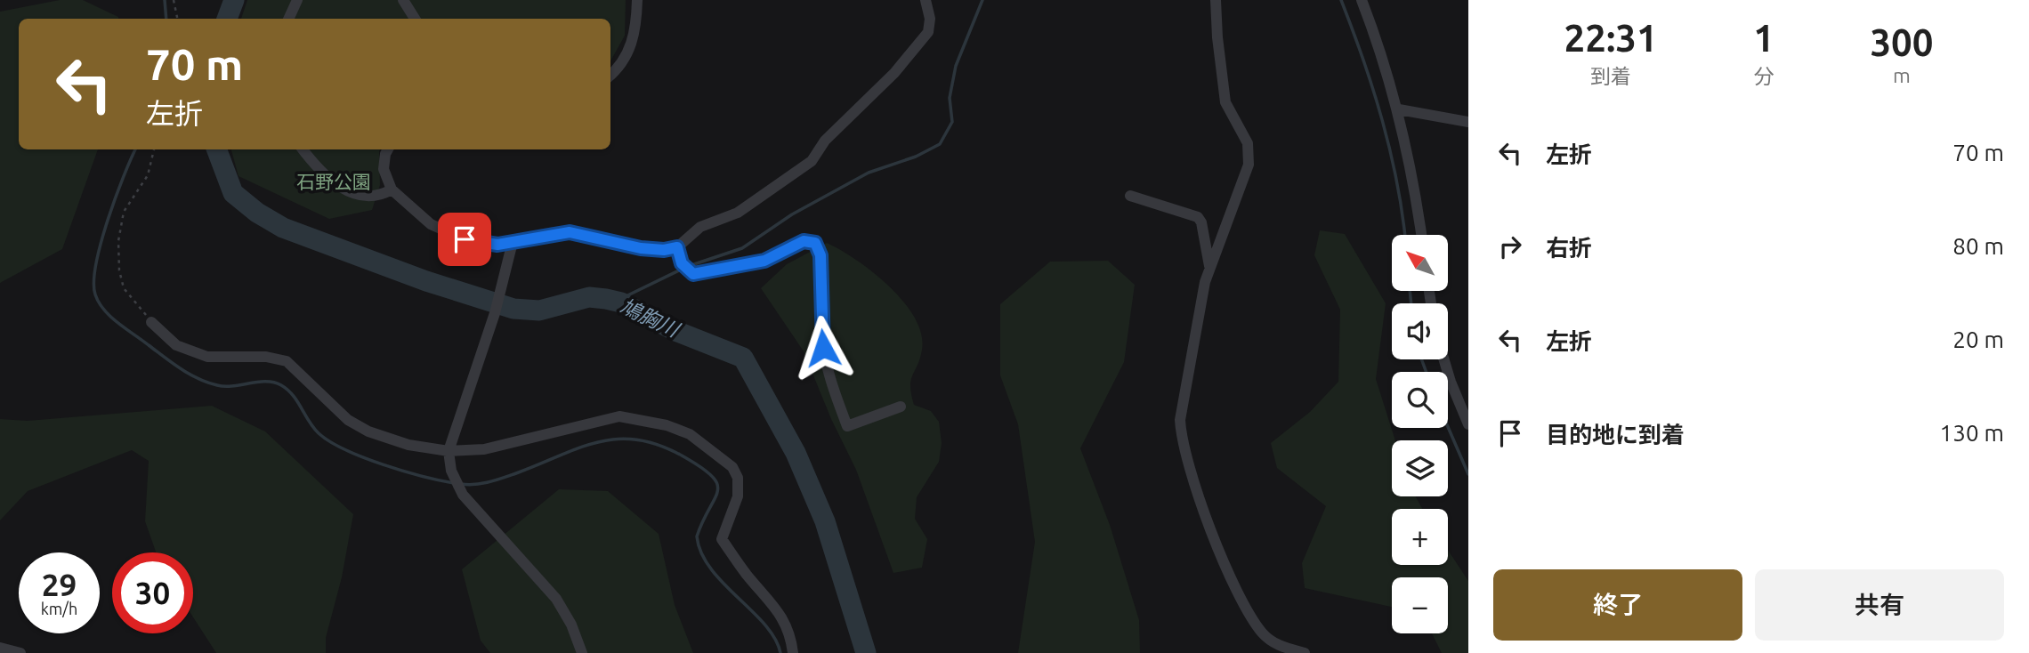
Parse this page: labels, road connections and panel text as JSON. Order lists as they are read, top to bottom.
{
  "water": ["鳩胸川"],
  "parks": ["石野公園"],
  "north": "top left",
  "page": {
    "eta": [
      "22:31",
      "到着",
      "1",
      "分",
      "300",
      "m"
    ],
    "turn": ["70 m", "左折"],
    "list": [
      {
        "name": "左折",
        "value": "70 m"
      },
      {
        "name": "右折",
        "value": "80 m"
      },
      {
        "name": "左折",
        "value": "20 m"
      },
      {
        "name": "目的地に到着",
        "value": "130 m"
      }
    ],
    "map_buttons": ["+", "−"],
    "speed": "29 km/h",
    "limit": "30",
    "buttons": ["終了", "共有"]
  }
}
